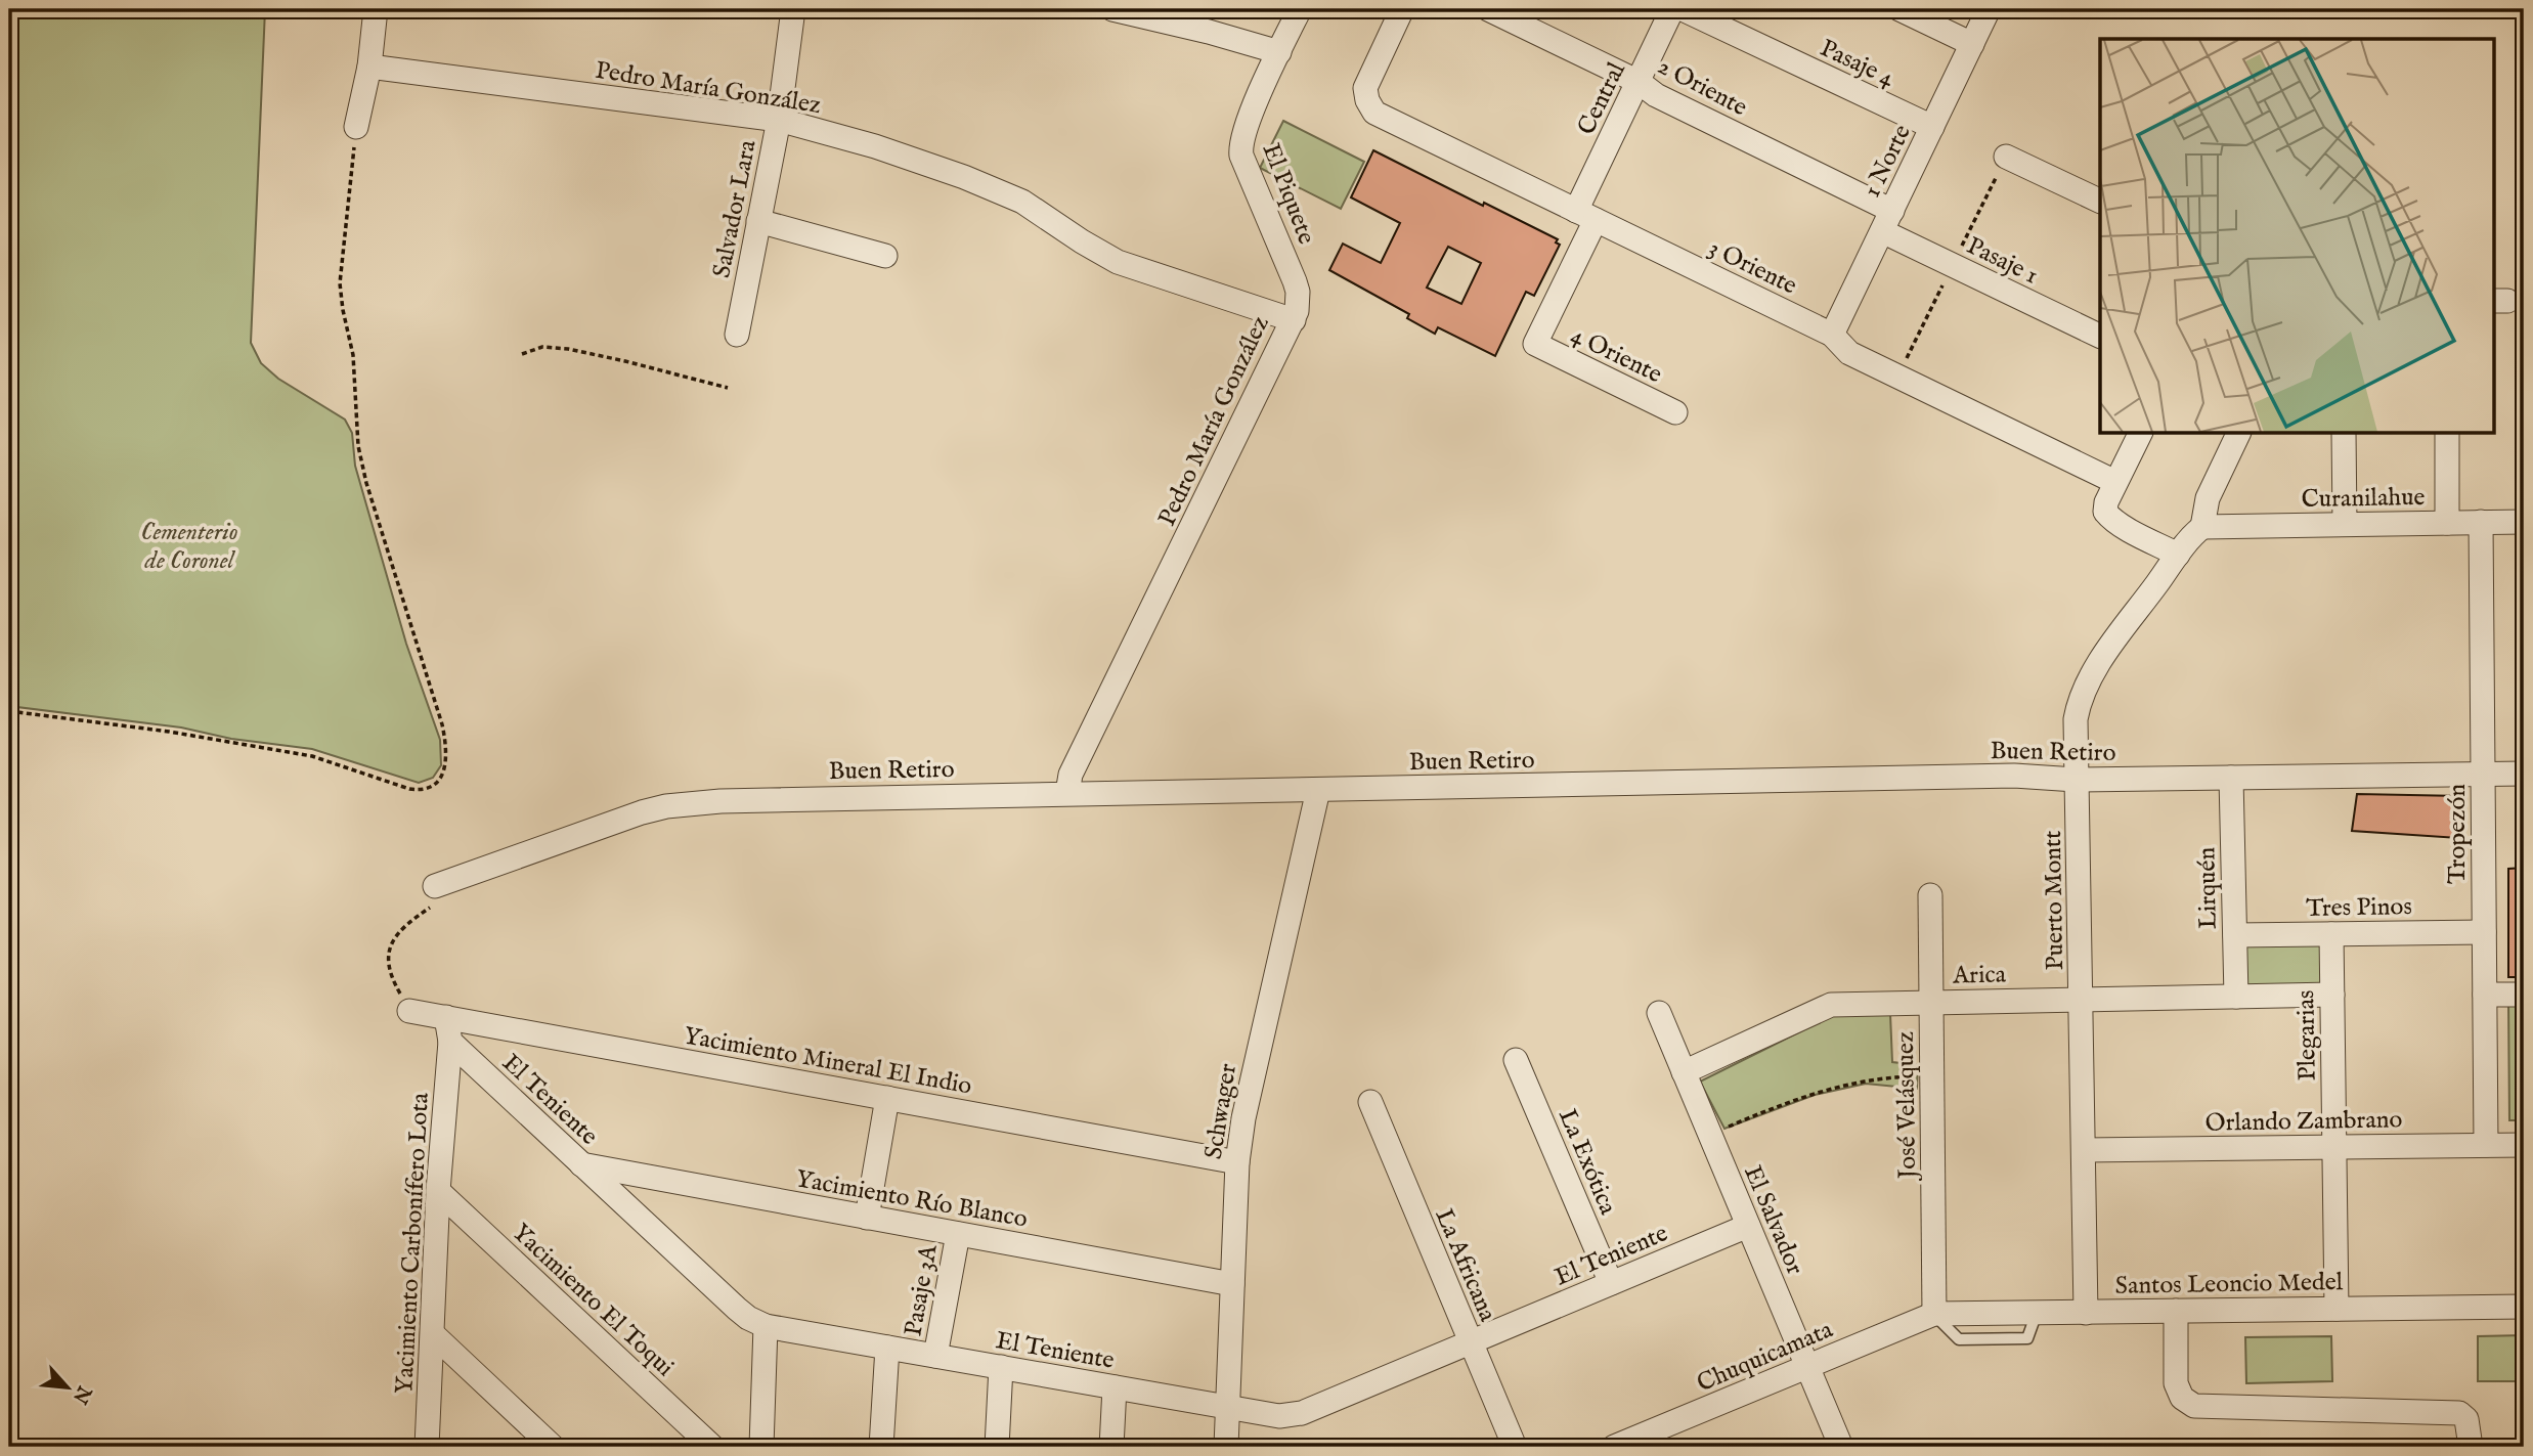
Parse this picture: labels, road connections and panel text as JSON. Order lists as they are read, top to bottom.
{
  "streets": {
    "street": [
      "Pasaje 4",
      "2 Oriente",
      "Pedro María González",
      "Central",
      "1 Norte",
      "El Piquete",
      "Salvador Lara",
      "Pasaje 1",
      "3 Oriente",
      "4 Oriente",
      "Curanilahue",
      "Buen Retiro",
      "Tropezón",
      "Lirquén",
      "Puerto Montt",
      "Tres Pinos",
      "Arica",
      "Plegarias",
      "Yacimiento Mineral El Indio",
      "El Teniente",
      "José Velásquez",
      "Schwager",
      "Orlando Zambrano",
      "La Exótica",
      "Yacimiento Río Blanco",
      "El Salvador",
      "Yacimiento Carbonífero Lota",
      "La Africana",
      "Santos Leoncio Medel",
      "Pasaje 3A",
      "Yacimiento El Toqui",
      "Chuquicamata"
    ]
  },
  "crossings": [
    ["Pasaje 4", "1 Norte"],
    ["2 Oriente", "Central"],
    ["2 Oriente", "1 Norte"],
    ["2 Oriente", "Pasaje 1"],
    ["Pedro María González", "El Piquete"],
    ["Pedro María González", "Salvador Lara"],
    ["Pedro María González", "Buen Retiro"],
    ["Central", "3 Oriente"],
    ["Central", "4 Oriente"],
    ["1 Norte", "Pasaje 1"],
    ["1 Norte", "3 Oriente"],
    ["Curanilahue", "Tropezón"],
    ["Curanilahue", "Puerto Montt"],
    ["Buen Retiro", "Tropezón"],
    ["Buen Retiro", "Lirquén"],
    ["Buen Retiro", "Puerto Montt"],
    ["Buen Retiro", "Schwager"],
    ["Tropezón", "Tres Pinos"],
    ["Tropezón", "Orlando Zambrano"],
    ["Lirquén", "Tres Pinos"],
    ["Lirquén", "Arica"],
    ["Puerto Montt", "Arica"],
    ["Puerto Montt", "Orlando Zambrano"],
    ["Puerto Montt", "Santos Leoncio Medel"],
    ["Tres Pinos", "Plegarias"],
    ["Arica", "Plegarias"],
    ["Arica", "José Velásquez"],
    ["Arica", "El Salvador"],
    ["Plegarias", "Orlando Zambrano"],
    ["Plegarias", "Santos Leoncio Medel"],
    ["Yacimiento Mineral El Indio", "Schwager"],
    ["El Teniente", "Schwager"],
    ["El Teniente", "La Exótica"],
    ["El Teniente", "Yacimiento Río Blanco"],
    ["El Teniente", "El Salvador"],
    ["El Teniente", "Yacimiento Carbonífero Lota"],
    ["El Teniente", "La Africana"],
    ["El Teniente", "Pasaje 3A"],
    ["José Velásquez", "Santos Leoncio Medel"],
    ["José Velásquez", "Chuquicamata"],
    ["Schwager", "Yacimiento Río Blanco"],
    ["Yacimiento Río Blanco", "Pasaje 3A"],
    ["El Salvador", "Chuquicamata"],
    ["Yacimiento Carbonífero Lota", "Yacimiento El Toqui"],
    ["Santos Leoncio Medel", "Chuquicamata"]
  ],
  "parks": ["Cementerio de Coronel"],
  "north": "bottom right"
}
